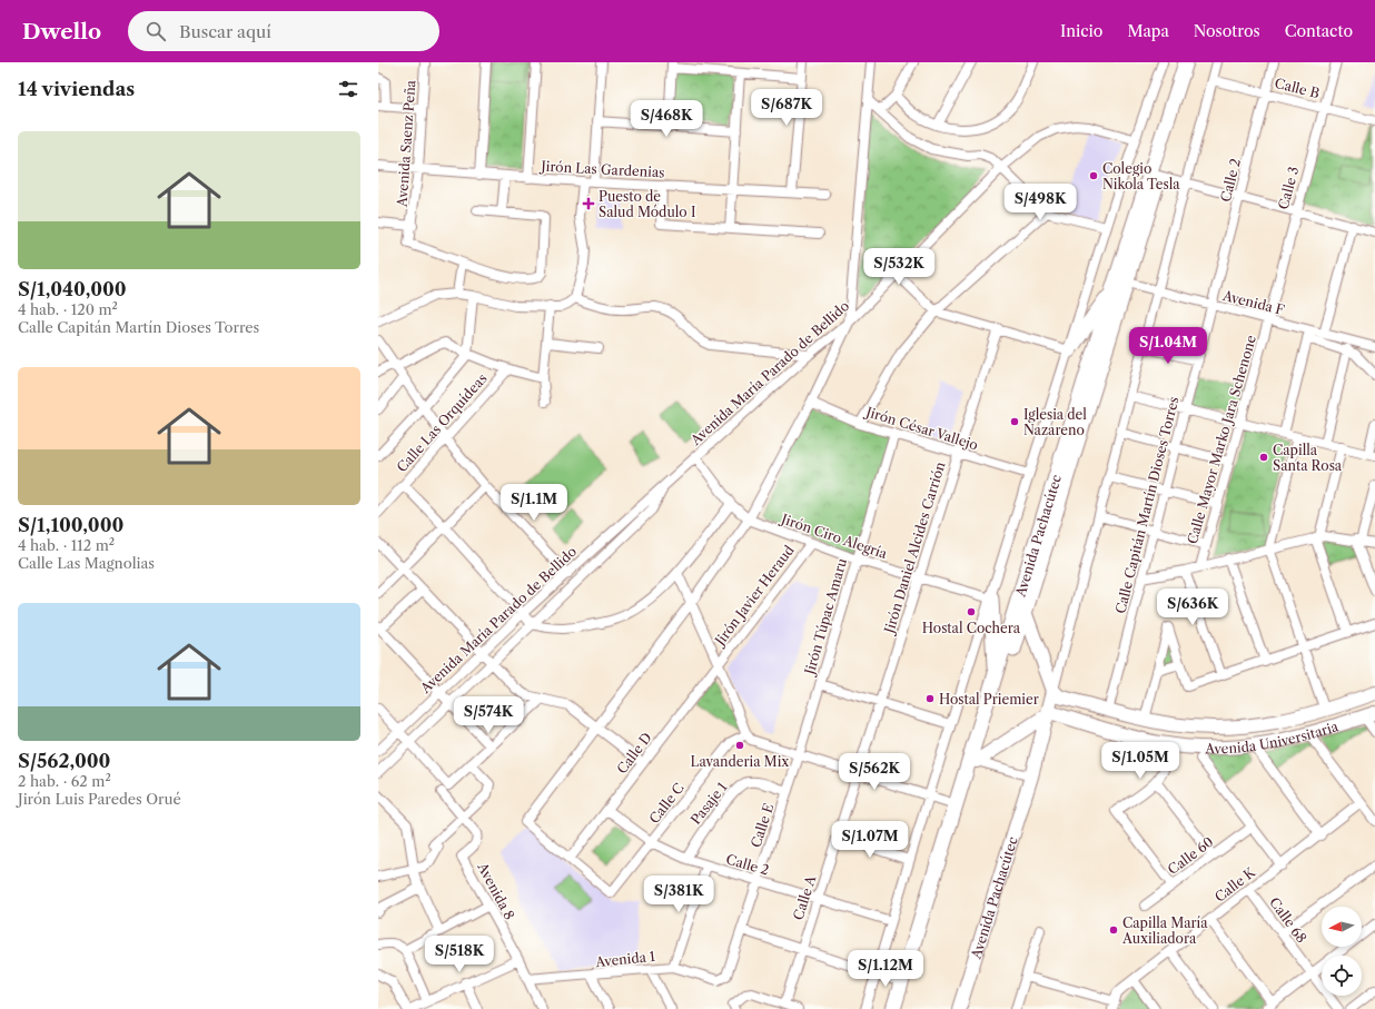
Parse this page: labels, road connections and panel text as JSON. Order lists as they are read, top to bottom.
{
  "streets": {
    "main road": ["Avenida Pachacútec"],
    "street": [
      "Calle B",
      "Avenida Saenz Peña",
      "Jirón Las Gardenias",
      "Calle 2",
      "Calle 3",
      "Avenida F",
      "Avenida María Parado de Bellido",
      "Calle Las Orquídeas",
      "Jirón César Vallejo",
      "Calle Mayor Marko Jara Schenone",
      "Calle Capitán Martín Dioses Torres",
      "Jirón Ciro Alegría",
      "Jirón Daniel Alcides Carrión",
      "Jirón Javier Heraud",
      "Jirón Túpac Amaru",
      "Avenida Universitaria",
      "Calle D",
      "Calle C",
      "Pasaje 1",
      "Calle E",
      "Calle 60",
      "Calle K",
      "Avenida 8",
      "Calle A",
      "Calle 68",
      "Avenida 1"
    ]
  },
  "crossings": [
    ["Calle B", "Calle 2"],
    ["Calle B", "Calle 3"],
    ["Calle B", "Avenida Pachacútec"],
    ["Avenida Saenz Peña", "Jirón Las Gardenias"],
    ["Calle 2", "Avenida F"],
    ["Calle 2", "Calle Capitán Martín Dioses Torres"],
    ["Calle 2", "Avenida Pachacútec"],
    ["Calle 2", "Calle D"],
    ["Calle 2", "Calle C"],
    ["Calle 2", "Pasaje 1"],
    ["Calle 2", "Calle E"],
    ["Calle 2", "Calle A"],
    ["Calle 3", "Avenida F"],
    ["Calle 3", "Calle Mayor Marko Jara Schenone"],
    ["Avenida F", "Calle Mayor Marko Jara Schenone"],
    ["Avenida F", "Calle Capitán Martín Dioses Torres"],
    ["Avenida F", "Avenida Pachacútec"],
    ["Avenida María Parado de Bellido", "Avenida Pachacútec"],
    ["Avenida María Parado de Bellido", "Jirón Ciro Alegría"],
    ["Jirón César Vallejo", "Avenida Pachacútec"],
    ["Jirón César Vallejo", "Jirón Daniel Alcides Carrión"],
    ["Jirón César Vallejo", "Jirón Túpac Amaru"],
    ["Calle Capitán Martín Dioses Torres", "Avenida Universitaria"],
    ["Avenida Pachacútec", "Jirón Ciro Alegría"],
    ["Avenida Pachacútec", "Avenida Universitaria"],
    ["Jirón Ciro Alegría", "Jirón Daniel Alcides Carrión"],
    ["Jirón Ciro Alegría", "Jirón Javier Heraud"],
    ["Jirón Ciro Alegría", "Jirón Túpac Amaru"],
    ["Jirón Daniel Alcides Carrión", "Calle A"],
    ["Jirón Javier Heraud", "Calle D"],
    ["Jirón Túpac Amaru", "Calle E"],
    ["Calle D", "Calle C"],
    ["Pasaje 1", "Calle E"],
    ["Calle E", "Avenida 1"],
    ["Calle K", "Calle 68"],
    ["Avenida 8", "Avenida 1"]
  ],
  "places": {
    "other": [
      "Colegio Nikola Tesla",
      "Iglesia del Nazareno",
      "Capilla Santa Rosa",
      "Hostal Cochera",
      "Hostal Priemier",
      "Lavanderia Mix",
      "Capilla María Auxiliadora"
    ],
    "health": ["Puesto de Salud Módulo I"]
  },
  "north": "left",
  "page": {
    "header": "Dwello",
    "search": "Buscar aquí",
    "nav": [
      "Inicio",
      "Mapa",
      "Nosotros",
      "Contacto"
    ],
    "heading": "14 viviendas",
    "price": [
      "S/687K",
      "S/468K",
      "S/498K",
      "S/532K",
      "S/1.04M",
      "S/1.1M",
      "S/636K",
      "S/574K",
      "S/1.05M",
      "S/562K",
      "S/1.07M",
      "S/381K",
      "S/518K",
      "S/1.12M"
    ],
    "list": [
      {
        "name": "S/1,040,000",
        "note": "4 hab. · 120 m² · Calle Capitán Martín Dioses Torres"
      },
      {
        "name": "S/1,100,000",
        "note": "4 hab. · 112 m² · Calle Las Magnolias"
      },
      {
        "name": "S/562,000",
        "note": "2 hab. · 62 m² · Jirón Luis Paredes Orué"
      }
    ]
  }
}
